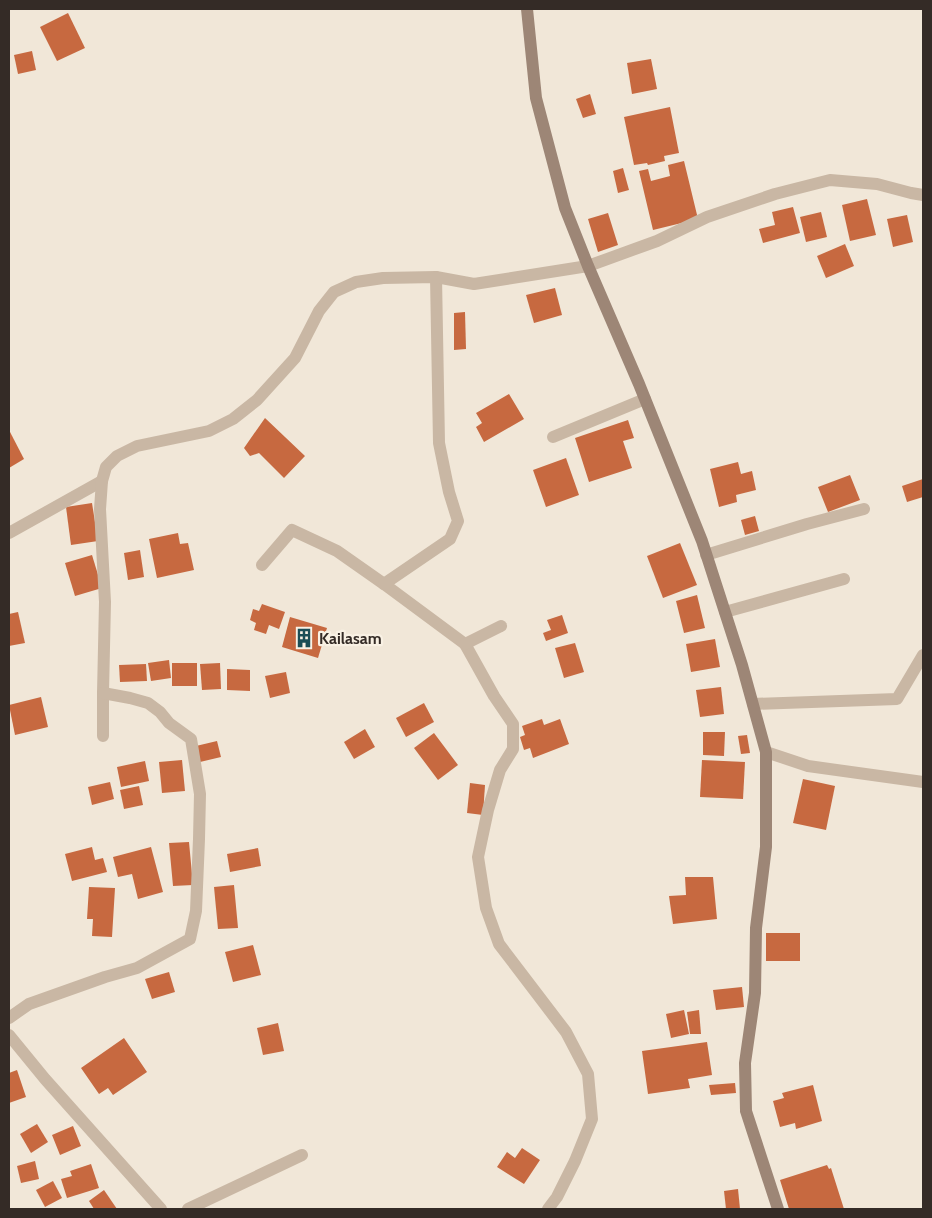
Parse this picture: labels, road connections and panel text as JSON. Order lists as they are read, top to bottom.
{
  "places": {
    "building": ["Kailasam"]
  }
}
